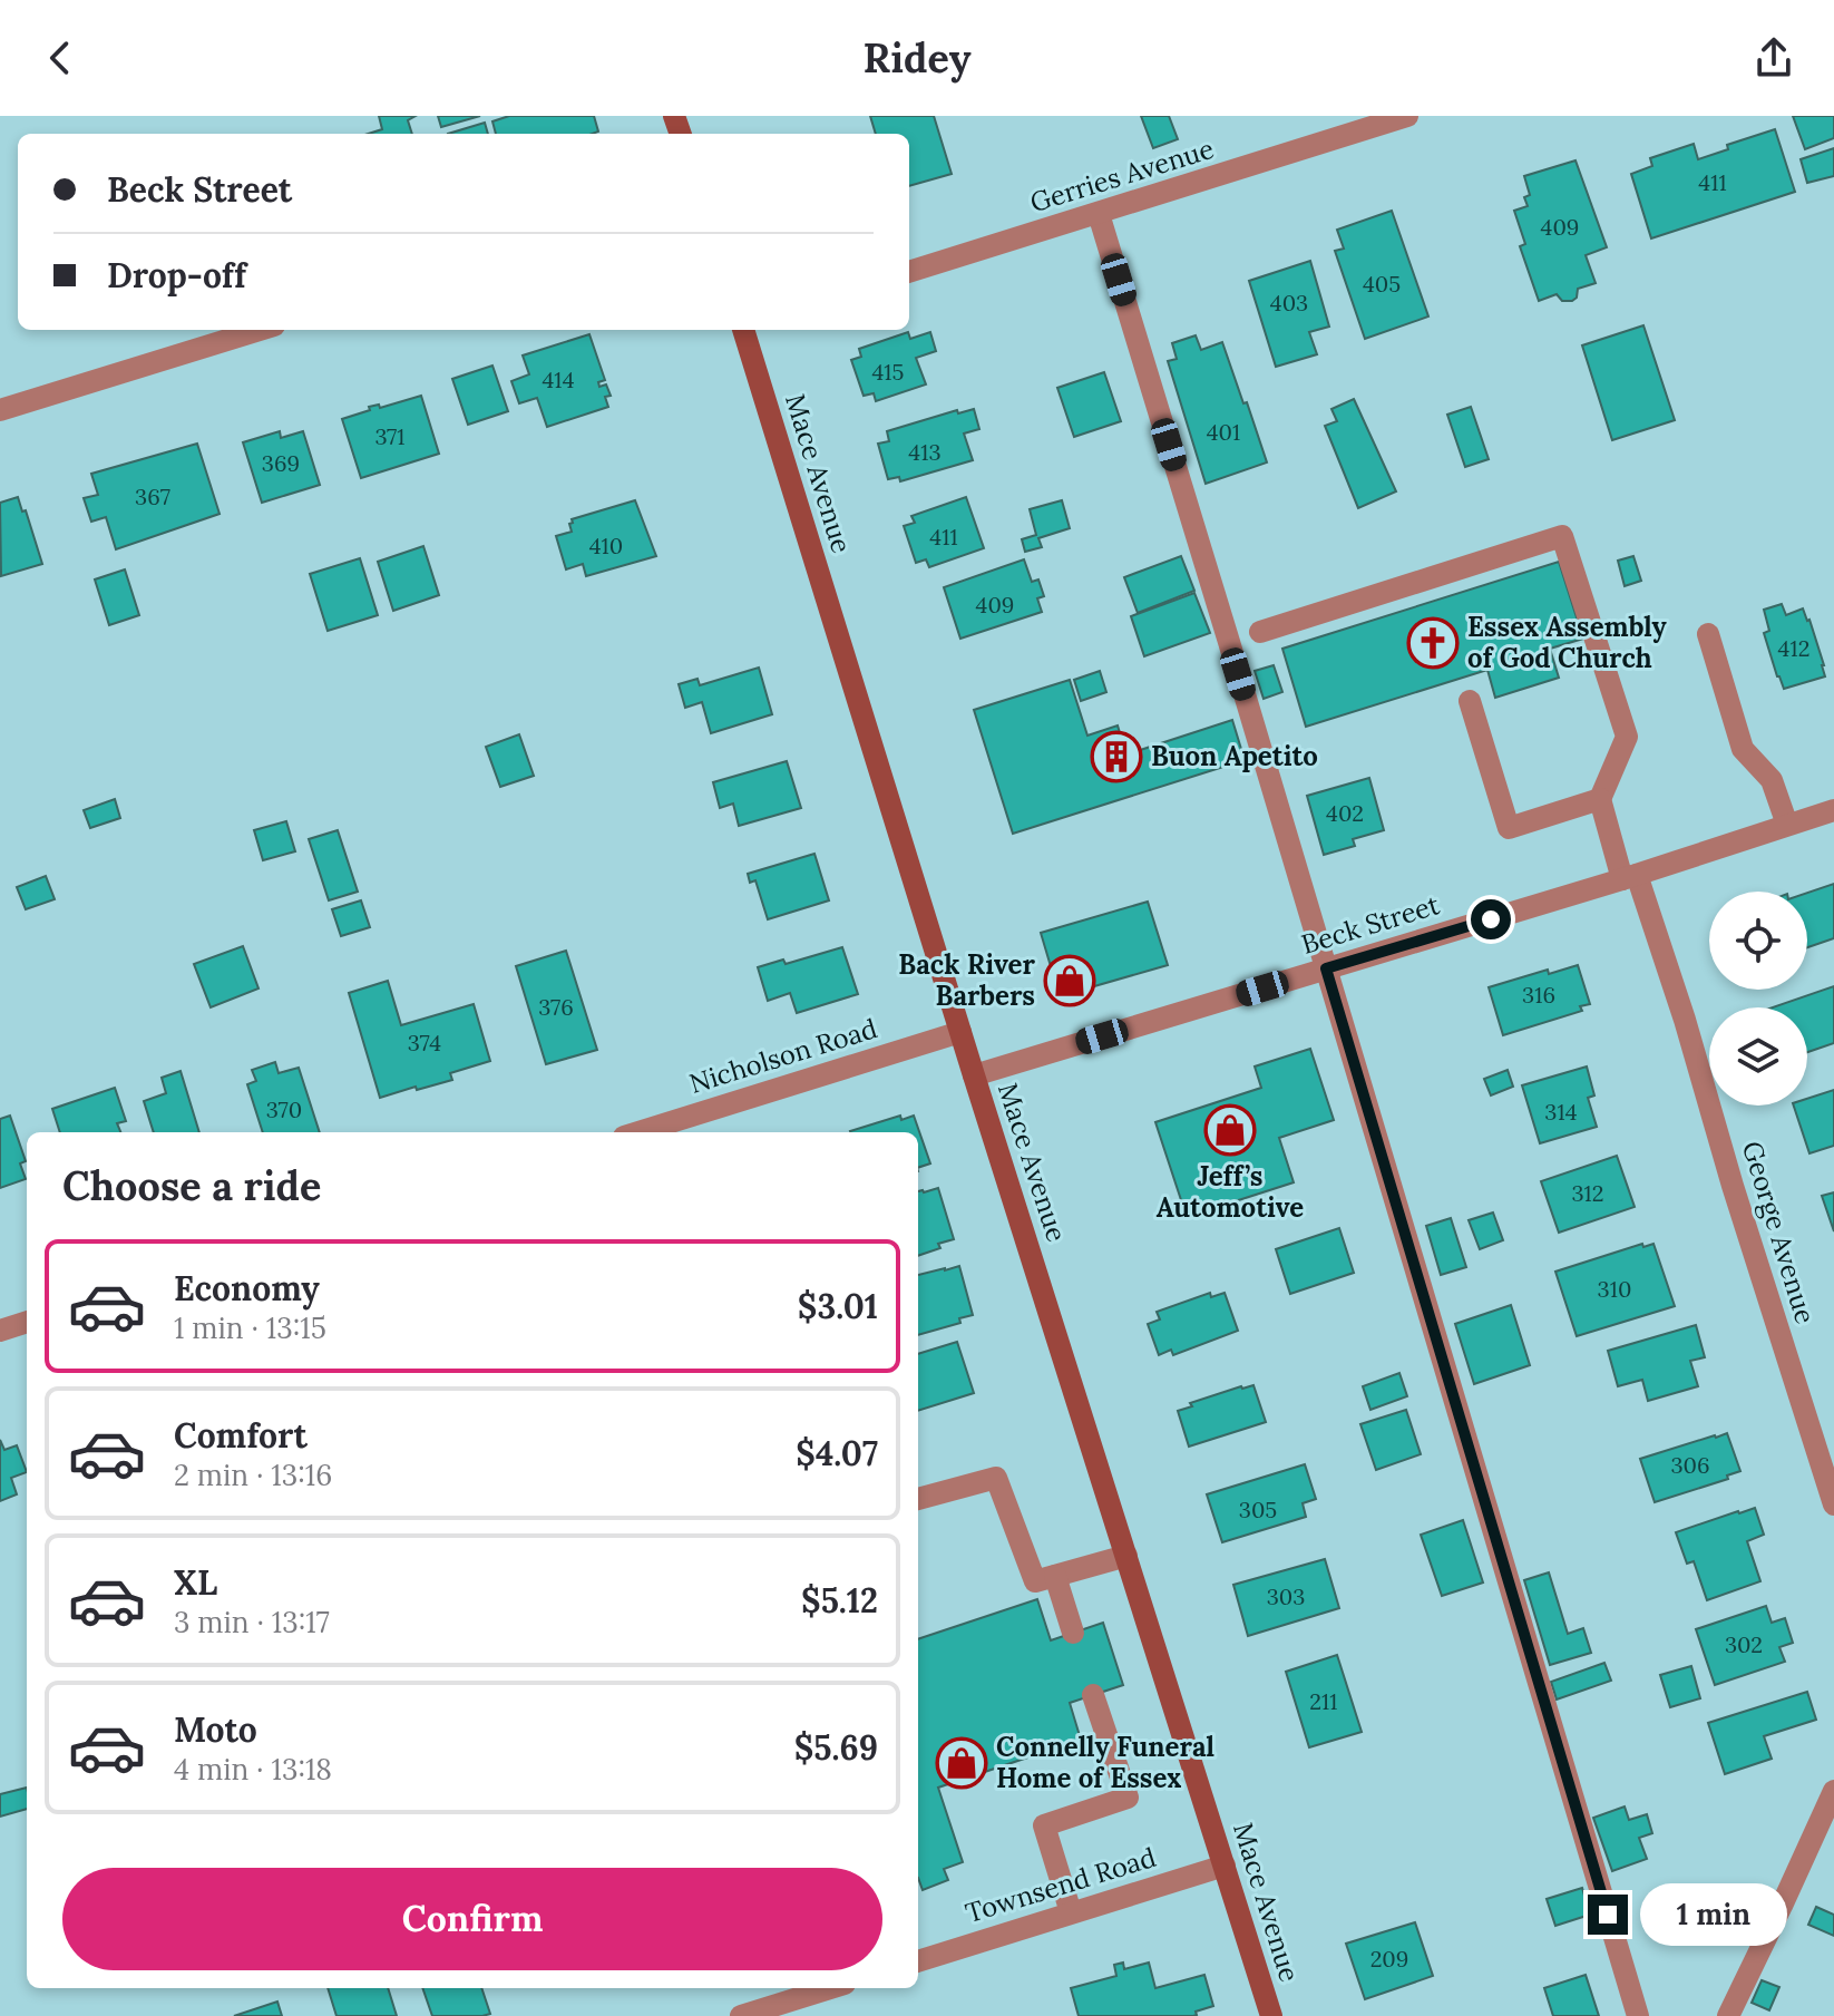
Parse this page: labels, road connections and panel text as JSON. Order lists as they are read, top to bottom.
{
  "streets": {
    "main road": ["Mace Avenue"],
    "street": [
      "Gerries Avenue",
      "Beck Street",
      "Nicholson Road",
      "George Avenue",
      "Townsend Road"
    ]
  },
  "crossings": [
    ["Mace Avenue", "Beck Street"],
    ["Mace Avenue", "Nicholson Road"],
    ["Mace Avenue", "Townsend Road"],
    ["Beck Street", "George Avenue"]
  ],
  "places": {
    "church": ["Essex Assembly of God Church"],
    "building": ["Buon Apetito"],
    "shop": ["Back River Barbers", "Jeff’s Automotive", "Connelly Funeral Home of Essex"]
  },
  "house_numbers": [
    "411",
    "409",
    "405",
    "403",
    "415",
    "414",
    "401",
    "371",
    "413",
    "369",
    "367",
    "411",
    "410",
    "409",
    "412",
    "402",
    "316",
    "376",
    "374",
    "370",
    "314",
    "312",
    "310",
    "306",
    "305",
    "303",
    "302",
    "211",
    "209"
  ],
  "page": {
    "header": "Ridey",
    "banner": ["Beck Street", "Drop-off"],
    "heading": "Choose a ride",
    "list": [
      {
        "name": "Economy",
        "note": "1 min · 13:15",
        "value": "$3.01"
      },
      {
        "name": "Comfort",
        "note": "2 min · 13:16",
        "value": "$4.07"
      },
      {
        "name": "XL",
        "note": "3 min · 13:17",
        "value": "$5.12"
      },
      {
        "name": "Moto",
        "note": "4 min · 13:18",
        "value": "$5.69"
      }
    ],
    "buttons": "Confirm",
    "bubble": "1 min"
  }
}
